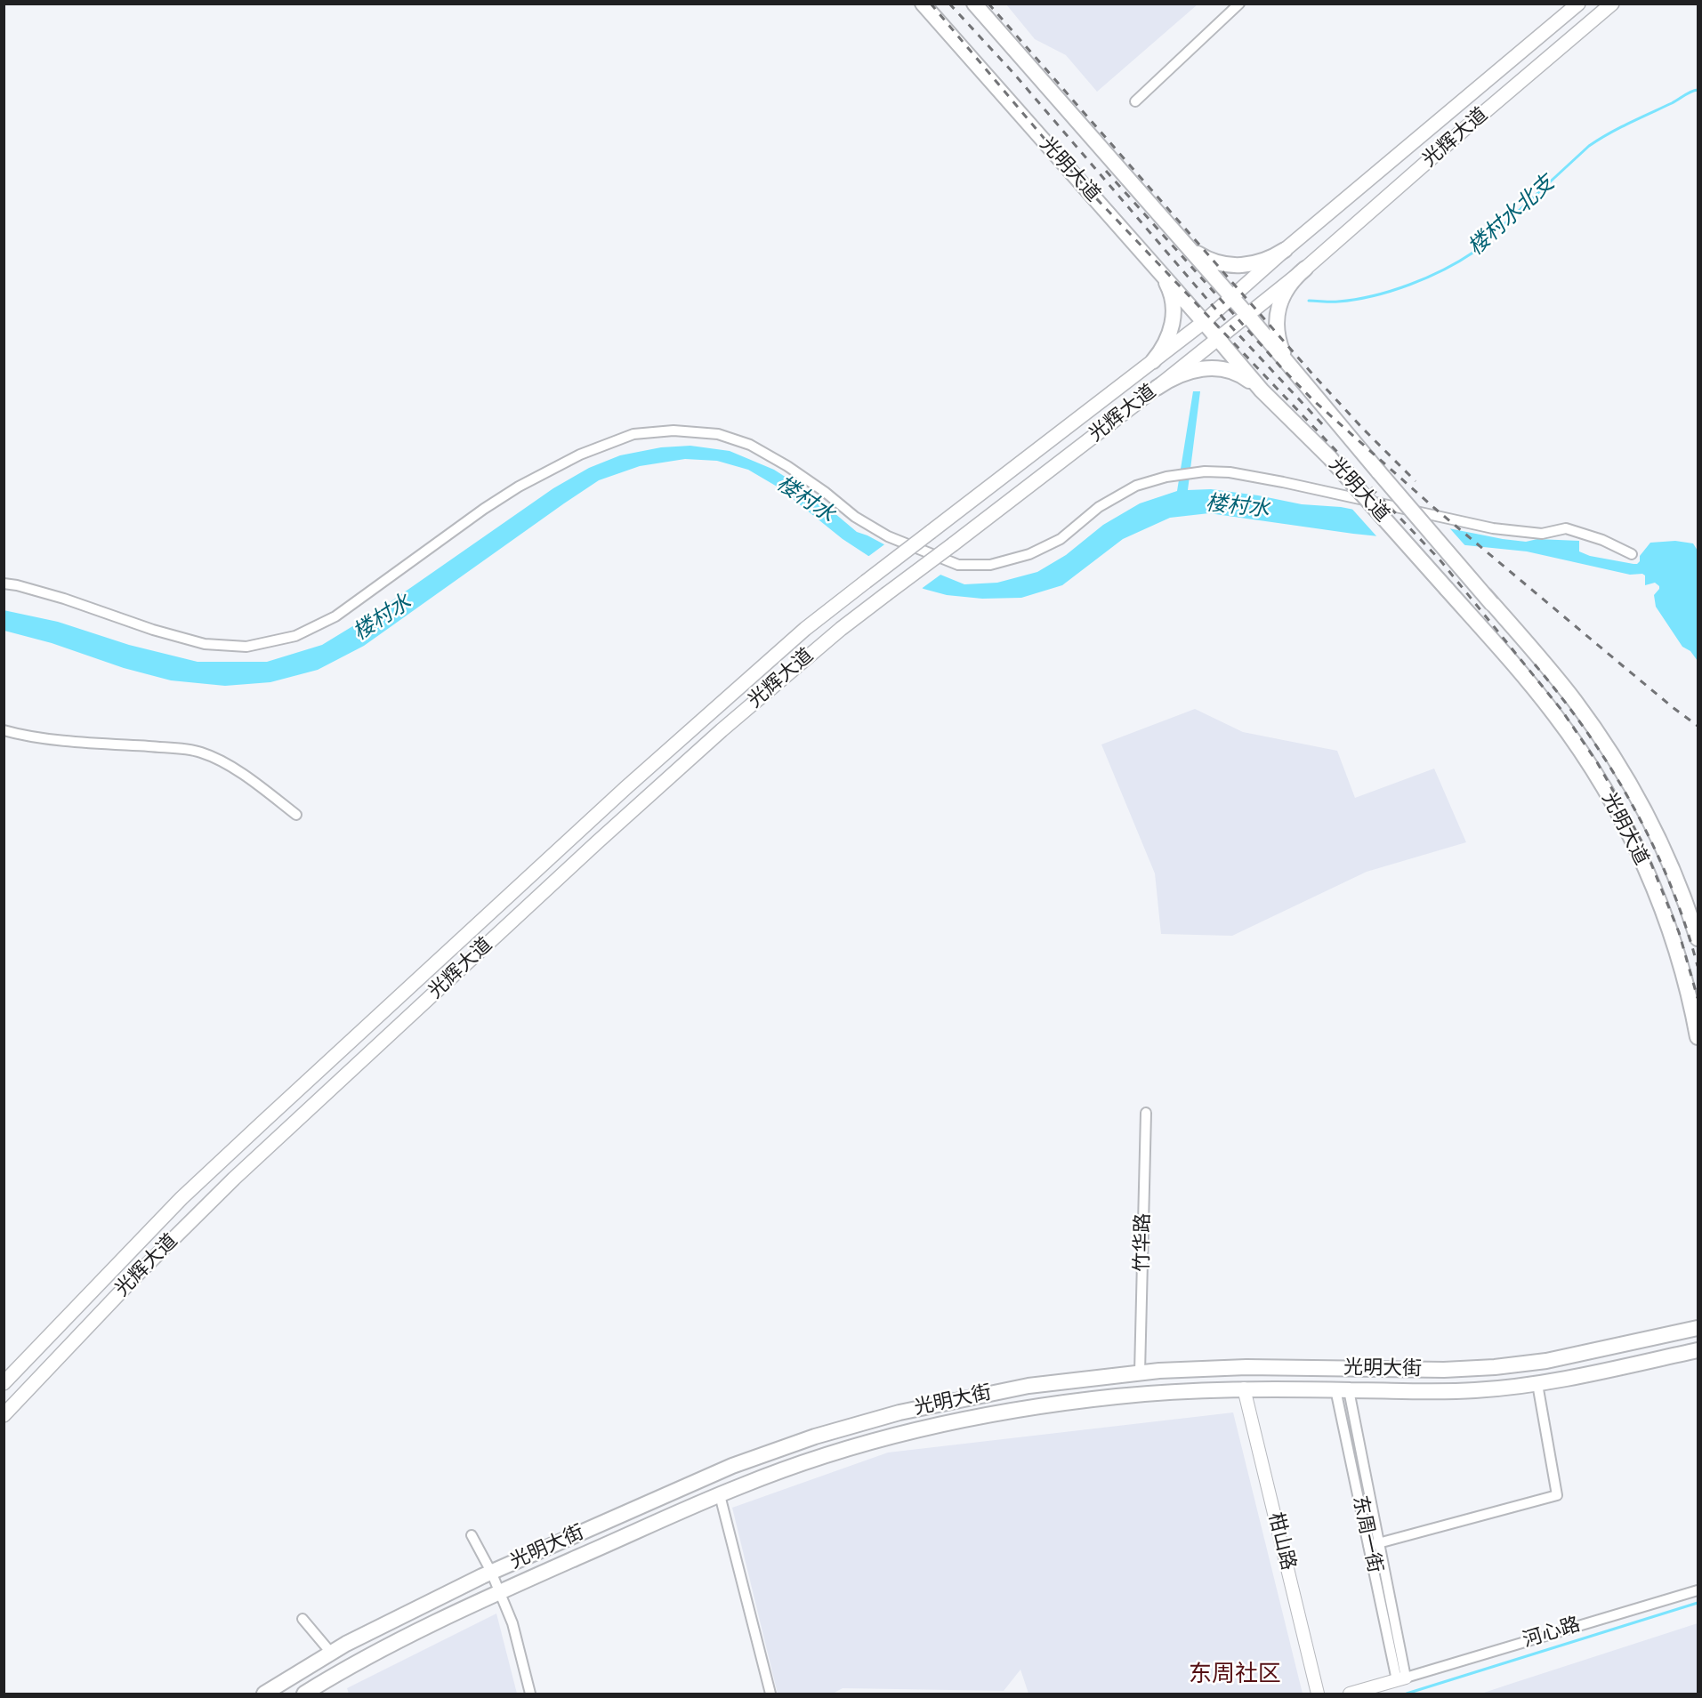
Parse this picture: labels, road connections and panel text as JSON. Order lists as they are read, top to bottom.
{
  "streets": {
    "main road": ["光辉大道", "光明大道", "光明大街"],
    "street": [
      "竹华路",
      "东周一街",
      "柑山路",
      "河心路"
    ]
  },
  "crossings": [
    ["光辉大道", "光明大道"],
    ["竹华路", "光明大街"],
    ["光明大街", "东周一街"],
    ["光明大街", "柑山路"],
    ["东周一街", "河心路"]
  ],
  "districts": ["东周社区"],
  "water": ["楼村水北支", "楼村水"]
}
